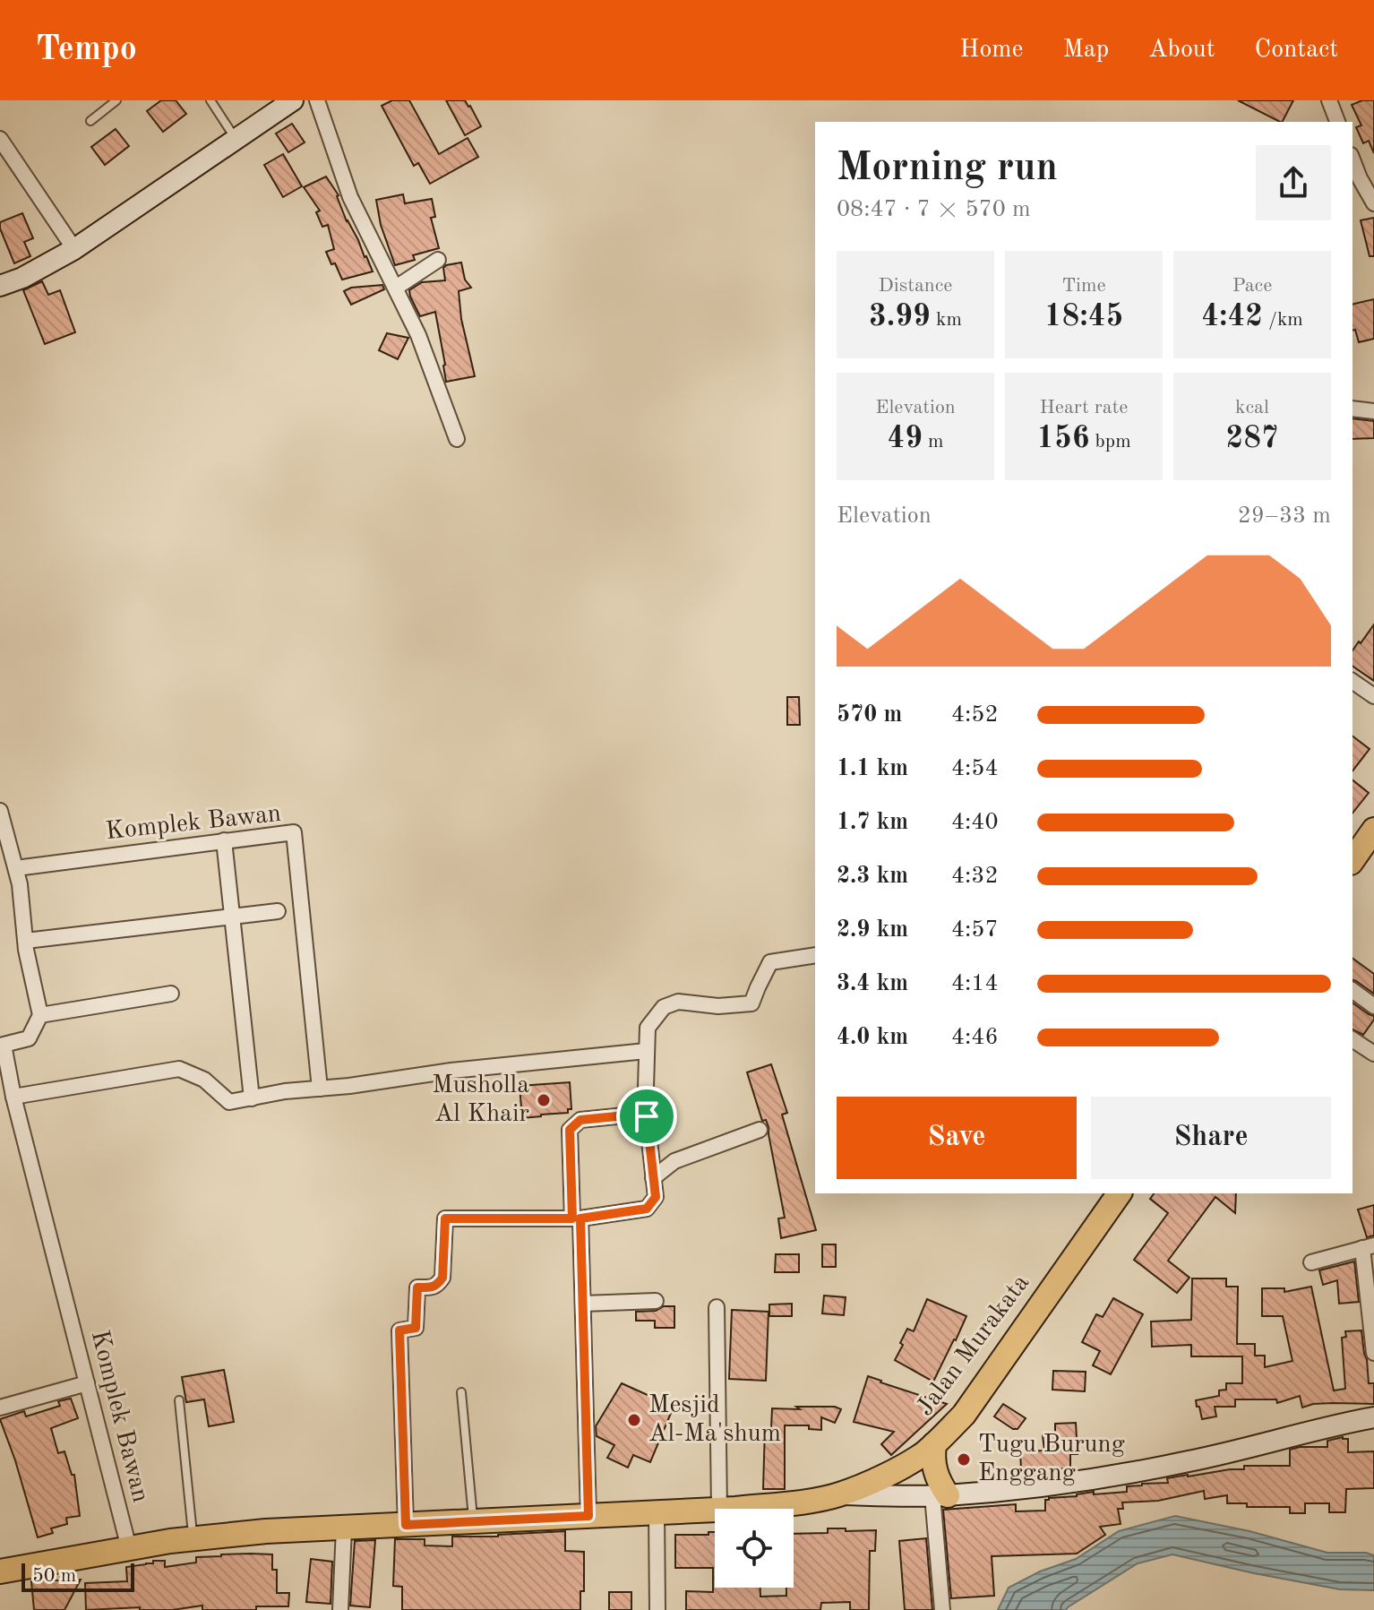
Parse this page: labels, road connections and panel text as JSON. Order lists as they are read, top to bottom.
{
  "streets": {
    "main road": ["Jalan Murakata"],
    "street": ["Komplek Bawan"]
  },
  "crossings": [
    ["Komplek Bawan", "Jalan Murakata"]
  ],
  "places": ["Musholla Al Khair", "Mesjid Al-Ma'shum", "Tugu Burung Enggang"],
  "scale_bar": "50 m",
  "page": {
    "header": "Tempo",
    "nav": [
      "Home",
      "Map",
      "About",
      "Contact"
    ],
    "heading": ["Morning run", "08:47 · 7 × 570 m"],
    "stats": [
      ["Distance", "3.99 km"],
      ["Time", "18:45"],
      ["Pace", "4:42 /km"],
      ["Elevation", "49 m"],
      ["Heart rate", "156 bpm"],
      ["kcal", "287"]
    ],
    "chart": ["Elevation", "29–33 m"],
    "list": [
      {
        "name": "570 m",
        "note": "4:52"
      },
      {
        "name": "1.1 km",
        "note": "4:54"
      },
      {
        "name": "1.7 km",
        "note": "4:40"
      },
      {
        "name": "2.3 km",
        "note": "4:32"
      },
      {
        "name": "2.9 km",
        "note": "4:57"
      },
      {
        "name": "3.4 km",
        "note": "4:14"
      },
      {
        "name": "4.0 km",
        "note": "4:46"
      }
    ],
    "buttons": ["Save", "Share"],
    "scale": "50 m"
  }
}
